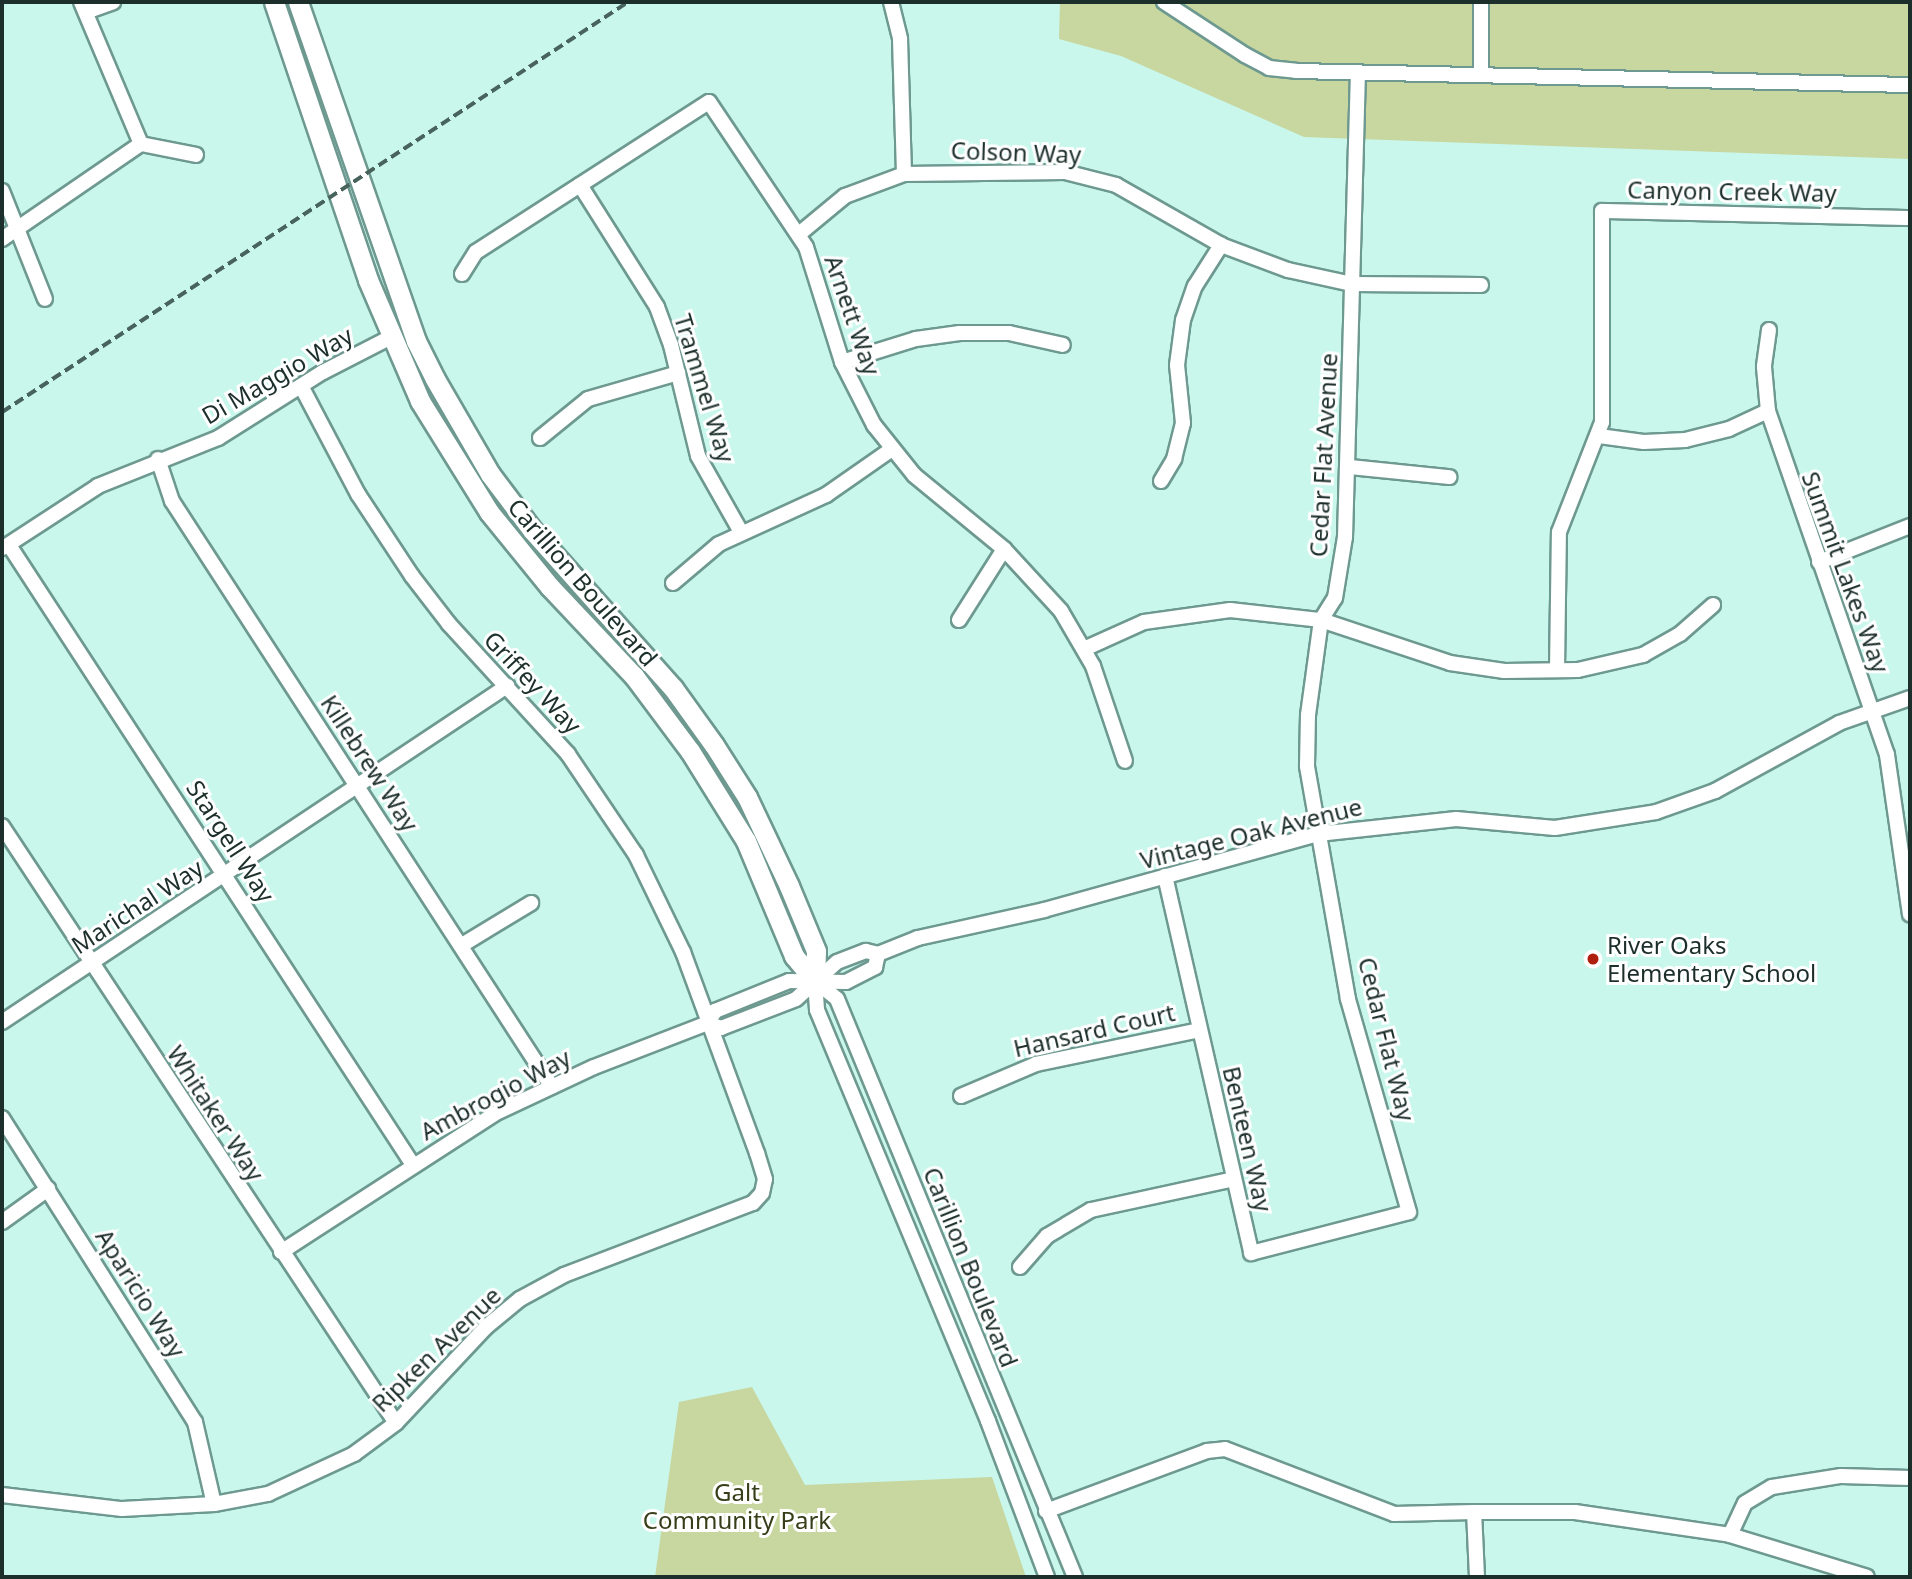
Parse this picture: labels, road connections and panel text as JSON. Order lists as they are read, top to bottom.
{
  "streets": {
    "street": [
      "Colson Way",
      "Canyon Creek Way",
      "Arnett Way",
      "Di Maggio Way",
      "Trammel Way",
      "Cedar Flat Avenue",
      "Summit Lakes Way",
      "Carillion Boulevard",
      "Griffey Way",
      "Killebrew Way",
      "Vintage Oak Avenue",
      "Stargell Way",
      "Marichal Way",
      "Hansard Court",
      "Cedar Flat Way",
      "Ambrogio Way",
      "Whitaker Way",
      "Benteen Way",
      "Aparicio Way",
      "Ripken Avenue"
    ]
  },
  "crossings": [
    ["Colson Way", "Arnett Way"],
    ["Colson Way", "Cedar Flat Avenue"],
    ["Arnett Way", "Trammel Way"],
    ["Di Maggio Way", "Carillion Boulevard"],
    ["Di Maggio Way", "Griffey Way"],
    ["Di Maggio Way", "Killebrew Way"],
    ["Di Maggio Way", "Stargell Way"],
    ["Cedar Flat Avenue", "Vintage Oak Avenue"],
    ["Cedar Flat Avenue", "Cedar Flat Way"],
    ["Summit Lakes Way", "Vintage Oak Avenue"],
    ["Carillion Boulevard", "Vintage Oak Avenue"],
    ["Carillion Boulevard", "Ambrogio Way"],
    ["Griffey Way", "Marichal Way"],
    ["Griffey Way", "Ambrogio Way"],
    ["Griffey Way", "Ripken Avenue"],
    ["Killebrew Way", "Marichal Way"],
    ["Killebrew Way", "Ambrogio Way"],
    ["Vintage Oak Avenue", "Cedar Flat Way"],
    ["Vintage Oak Avenue", "Ambrogio Way"],
    ["Vintage Oak Avenue", "Benteen Way"],
    ["Stargell Way", "Marichal Way"],
    ["Stargell Way", "Ambrogio Way"],
    ["Marichal Way", "Whitaker Way"],
    ["Hansard Court", "Benteen Way"],
    ["Cedar Flat Way", "Benteen Way"],
    ["Ambrogio Way", "Whitaker Way"],
    ["Ambrogio Way", "Ripken Avenue"],
    ["Whitaker Way", "Ripken Avenue"],
    ["Aparicio Way", "Ripken Avenue"]
  ],
  "parks": ["Galt Community Park"],
  "places": ["River Oaks Elementary School"]
}
